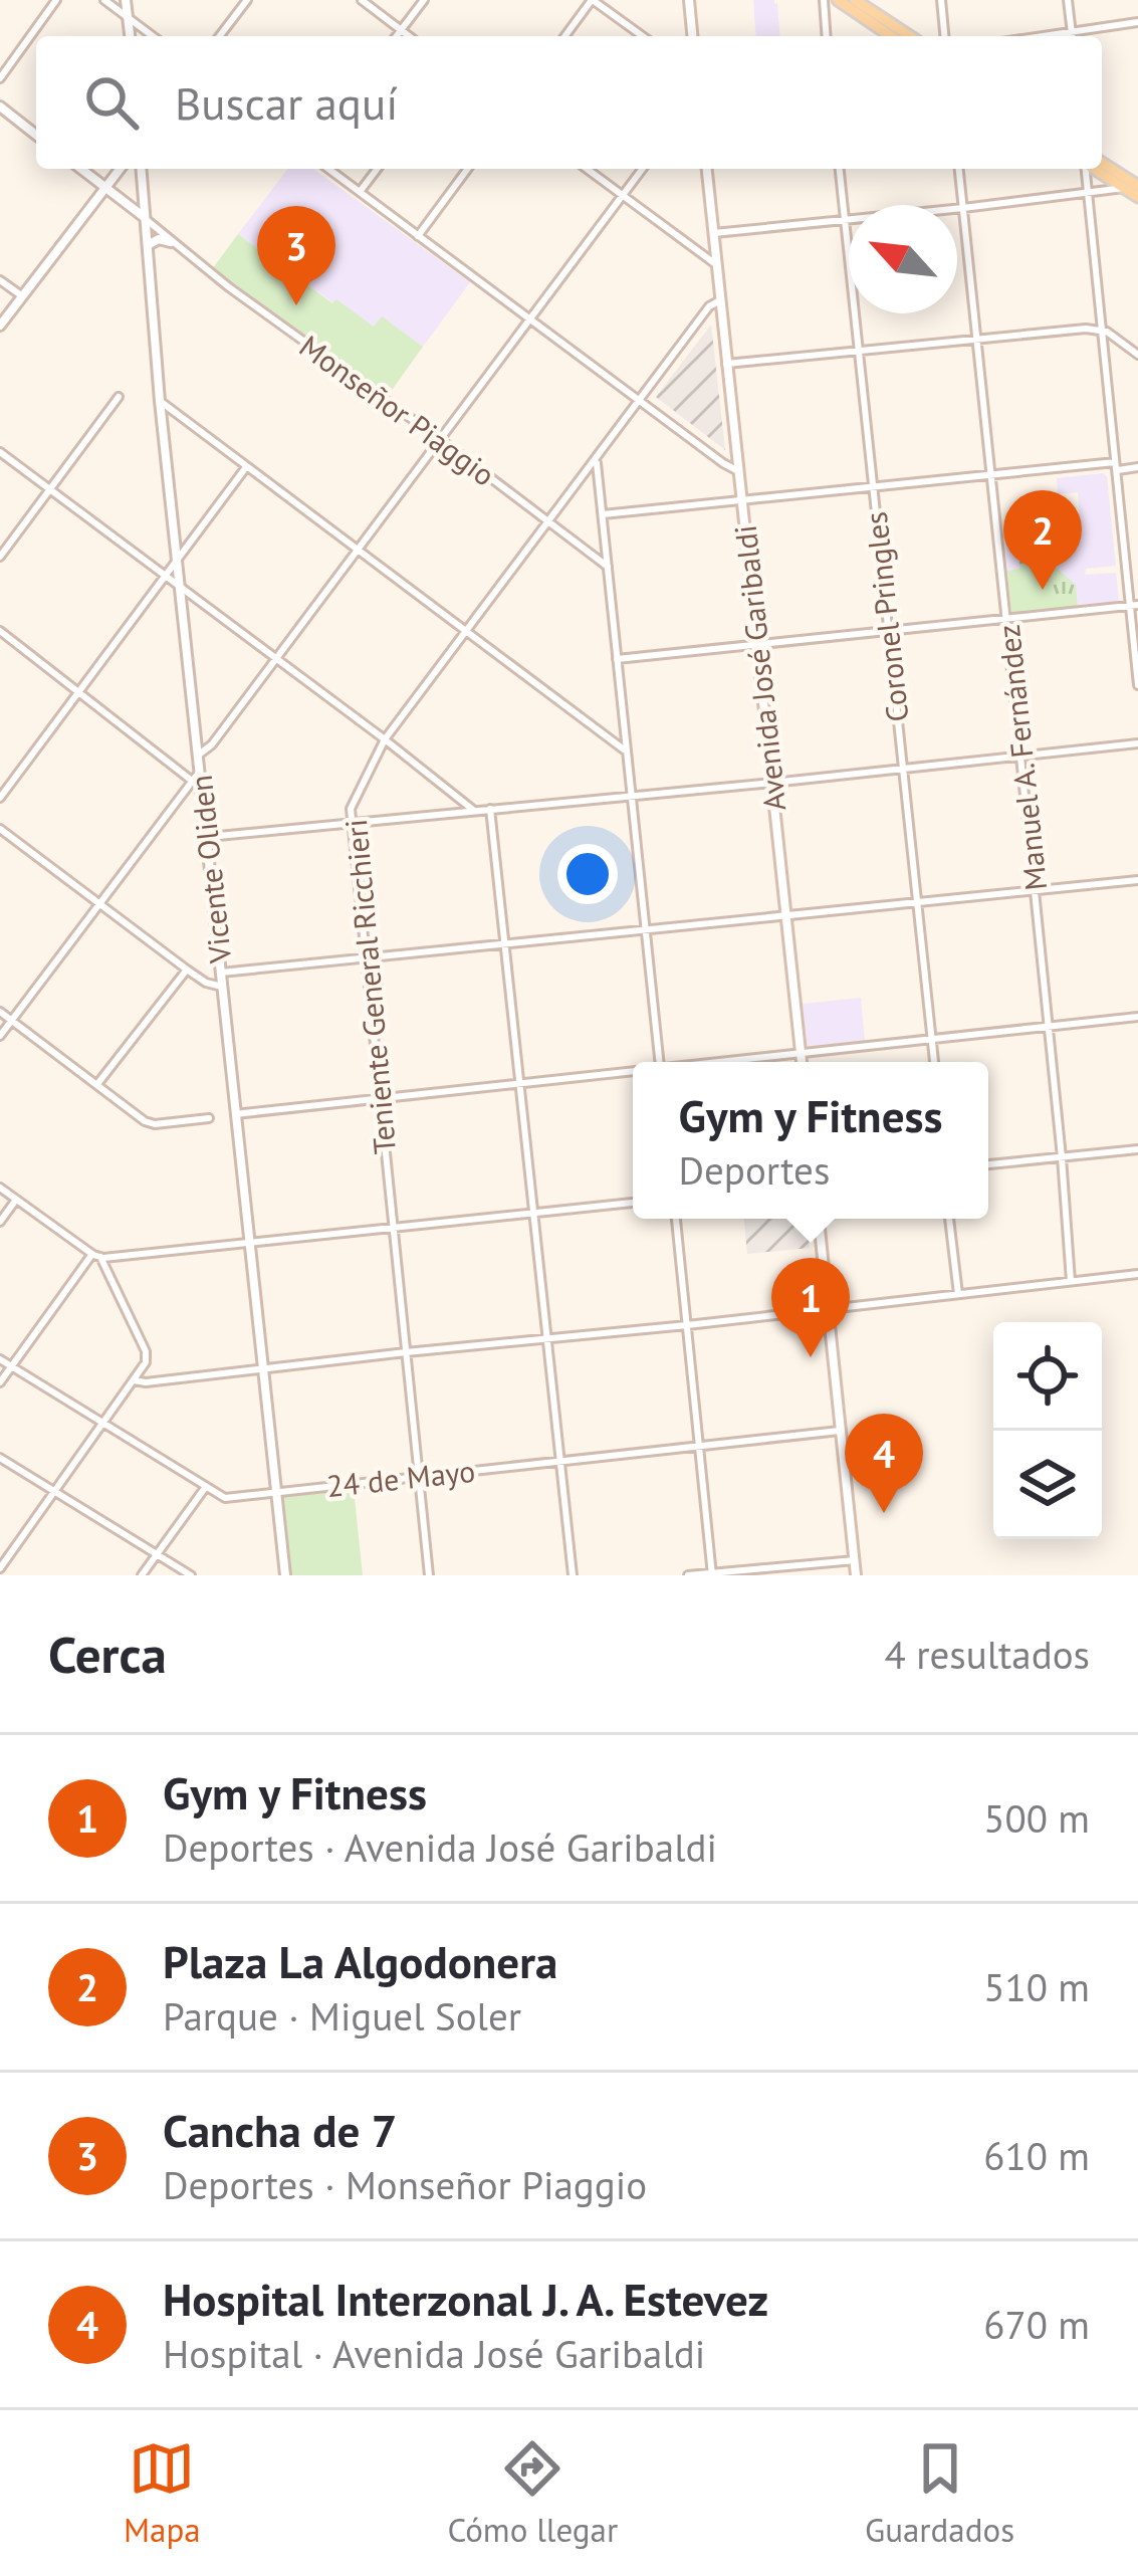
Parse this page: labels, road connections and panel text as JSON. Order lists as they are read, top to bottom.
{
  "streets": {
    "street": [
      "Monseñor Piaggio",
      "Coronel Pringles",
      "Avenida José Garibaldi",
      "Manuel A. Fernández",
      "Vicente Oliden",
      "Teniente General Ricchieri",
      "24 de Mayo"
    ]
  },
  "crossings": [
    ["Monseñor Piaggio", "Vicente Oliden"],
    ["Monseñor Piaggio", "Teniente General Ricchieri"],
    ["Avenida José Garibaldi", "Teniente General Ricchieri"],
    ["Vicente Oliden", "24 de Mayo"],
    ["Teniente General Ricchieri", "24 de Mayo"]
  ],
  "north": "top left",
  "page": {
    "search": "Buscar aquí",
    "pins": [
      "3",
      "2",
      "1",
      "4"
    ],
    "popup": ["Gym y Fitness", "Deportes"],
    "heading": ["Cerca", "4 resultados"],
    "list": [
      {
        "mark": "1",
        "name": "Gym y Fitness",
        "note": "Deportes · Avenida José Garibaldi",
        "value": "500 m"
      },
      {
        "mark": "2",
        "name": "Plaza La Algodonera",
        "note": "Parque · Miguel Soler",
        "value": "510 m"
      },
      {
        "mark": "3",
        "name": "Cancha de 7",
        "note": "Deportes · Monseñor Piaggio",
        "value": "610 m"
      },
      {
        "mark": "4",
        "name": "Hospital Interzonal J. A. Estevez",
        "note": "Hospital · Avenida José Garibaldi",
        "value": "670 m"
      }
    ],
    "nav": ["Mapa", "Cómo llegar", "Guardados"]
  }
}
